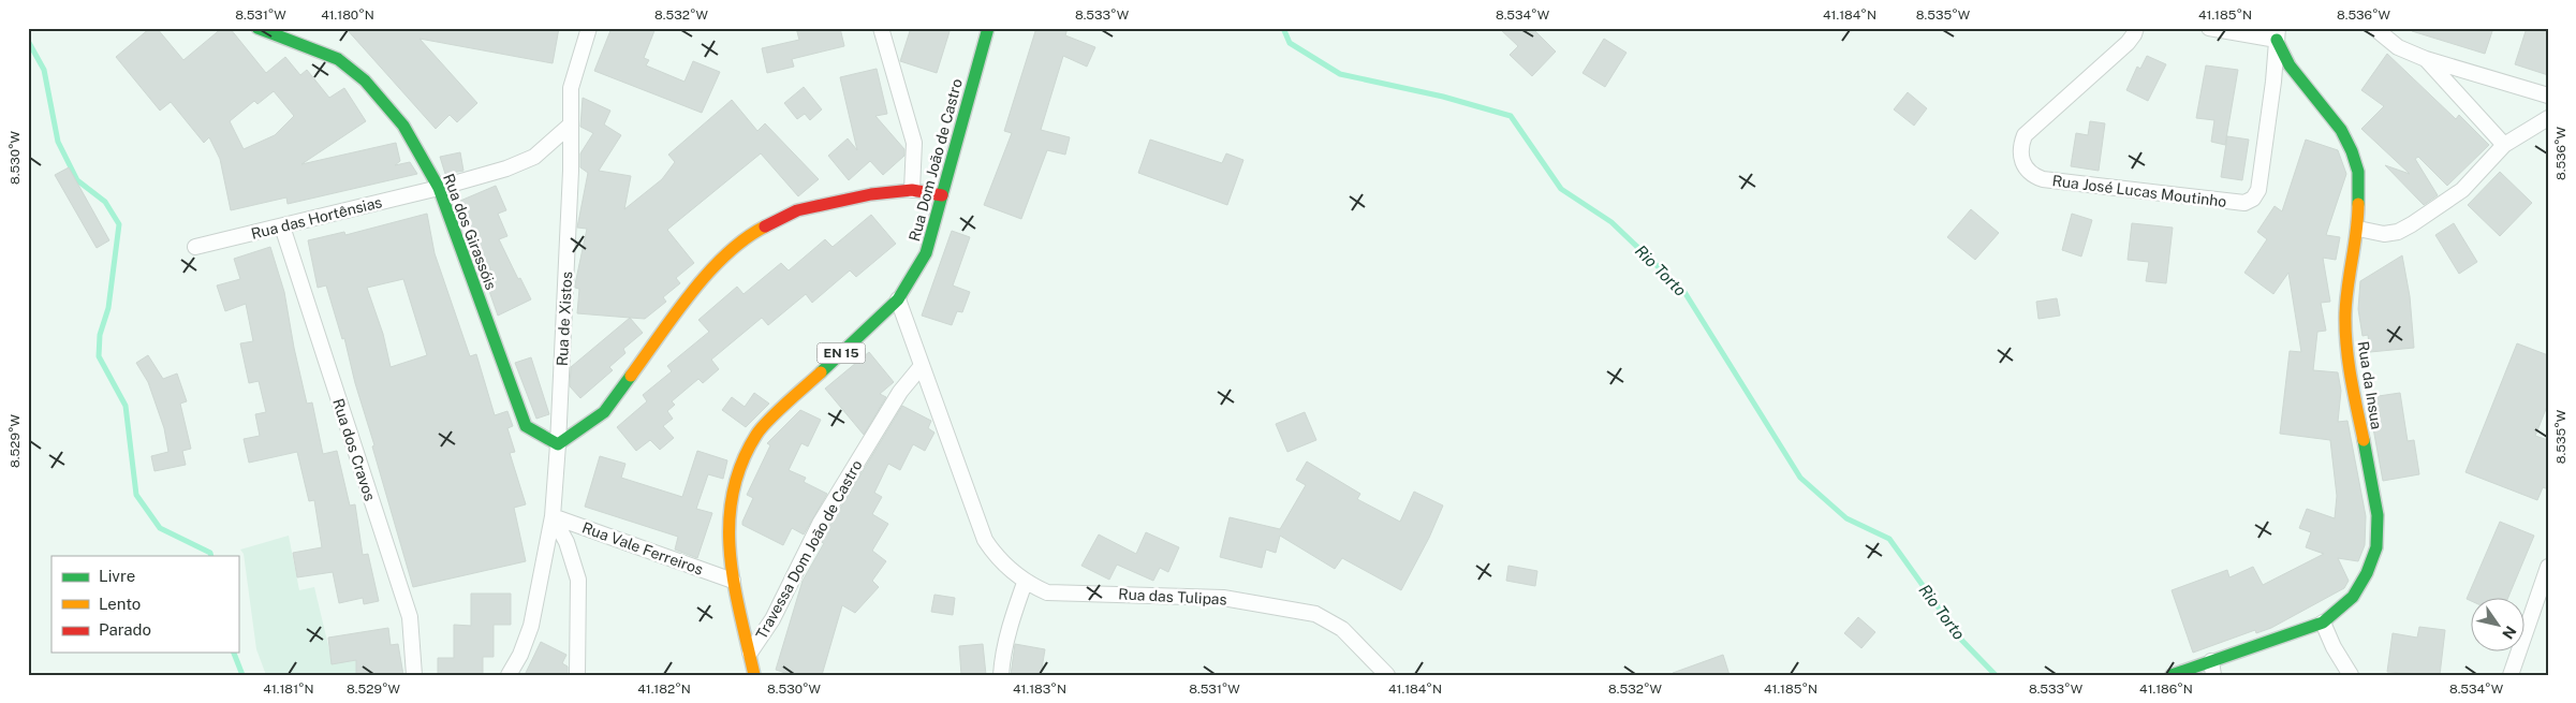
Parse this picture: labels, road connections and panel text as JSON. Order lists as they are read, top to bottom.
{
  "streets": {
    "street": [
      "Rua Dom João de Castro",
      "Rua José Lucas Moutinho",
      "Rua das Hortênsias",
      "Rua dos Girassóis",
      "Rua de Xistos",
      "EN 15",
      "Rua da Insua",
      "Rua dos Cravos",
      "Rua Vale Ferreiros",
      "Travessa Dom João de Castro",
      "Rua das Tulipas"
    ]
  },
  "crossings": [
    ["Rua Dom João de Castro", "Rua Vale Ferreiros"],
    ["Rua Dom João de Castro", "Travessa Dom João de Castro"],
    ["Rua Dom João de Castro", "Rua das Tulipas"],
    ["Rua José Lucas Moutinho", "Rua da Insua"],
    ["Rua das Hortênsias", "Rua dos Girassóis"],
    ["Rua das Hortênsias", "Rua de Xistos"],
    ["Rua das Hortênsias", "Rua dos Cravos"],
    ["Rua dos Girassóis", "Rua de Xistos"],
    ["Rua de Xistos", "Rua Vale Ferreiros"],
    ["Travessa Dom João de Castro", "Rua das Tulipas"]
  ],
  "water": ["Rio Torto"],
  "legend": ["Livre", "Lento", "Parado"],
  "north": "bottom right",
  "coordinates": [
    "8.531°W",
    "41.180°N",
    "8.532°W",
    "8.533°W",
    "8.534°W",
    "41.184°N",
    "8.535°W",
    "41.185°N",
    "8.536°W",
    "8.530°W",
    "8.529°W",
    "41.181°N",
    "41.182°N",
    "41.183°N",
    "41.186°N"
  ]
}
